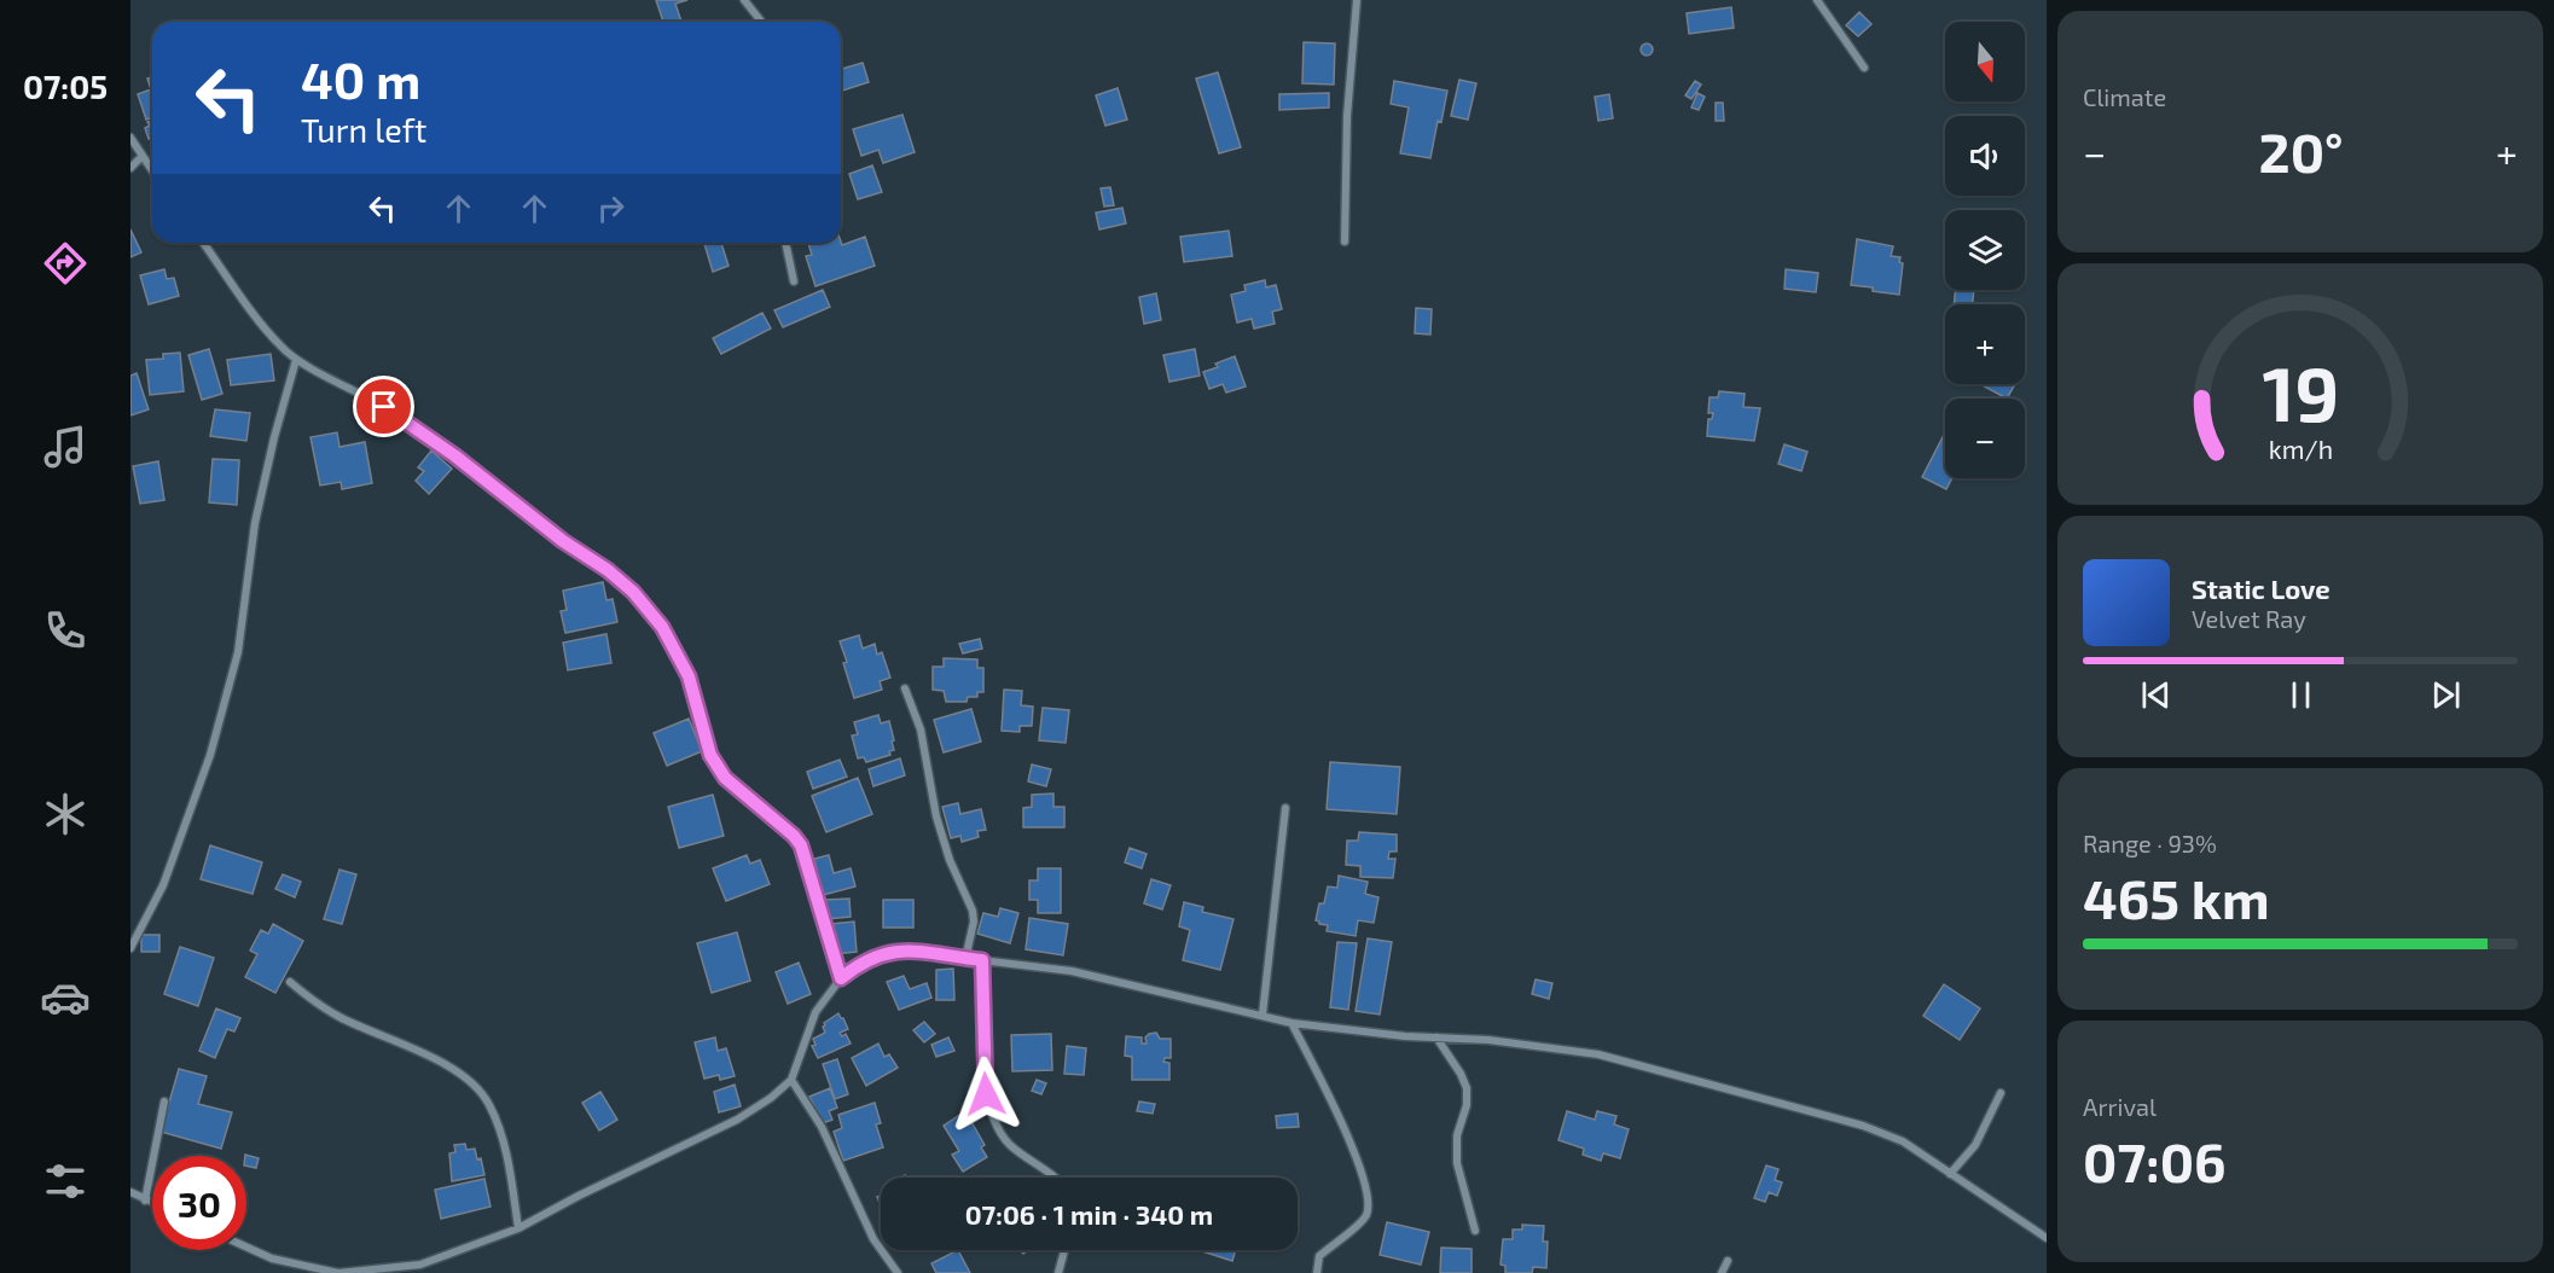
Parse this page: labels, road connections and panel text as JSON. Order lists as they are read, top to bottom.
{
  "north": "bottom",
  "page": {
    "tabs": "07:05",
    "tile": [
      "Climate",
      ["Range · 93%", "465 km"],
      ["Arrival", "07:06"]
    ],
    "map_buttons": ["+", "−"],
    "turn": ["40 m", "Turn left"],
    "heat": ["−", "20°", "+"],
    "song": ["Static Love", "Velvet Ray"],
    "limit": "30",
    "trip": "07:06 · 1 min · 340 m",
    "gauge": ["19", "km/h"]
  }
}
